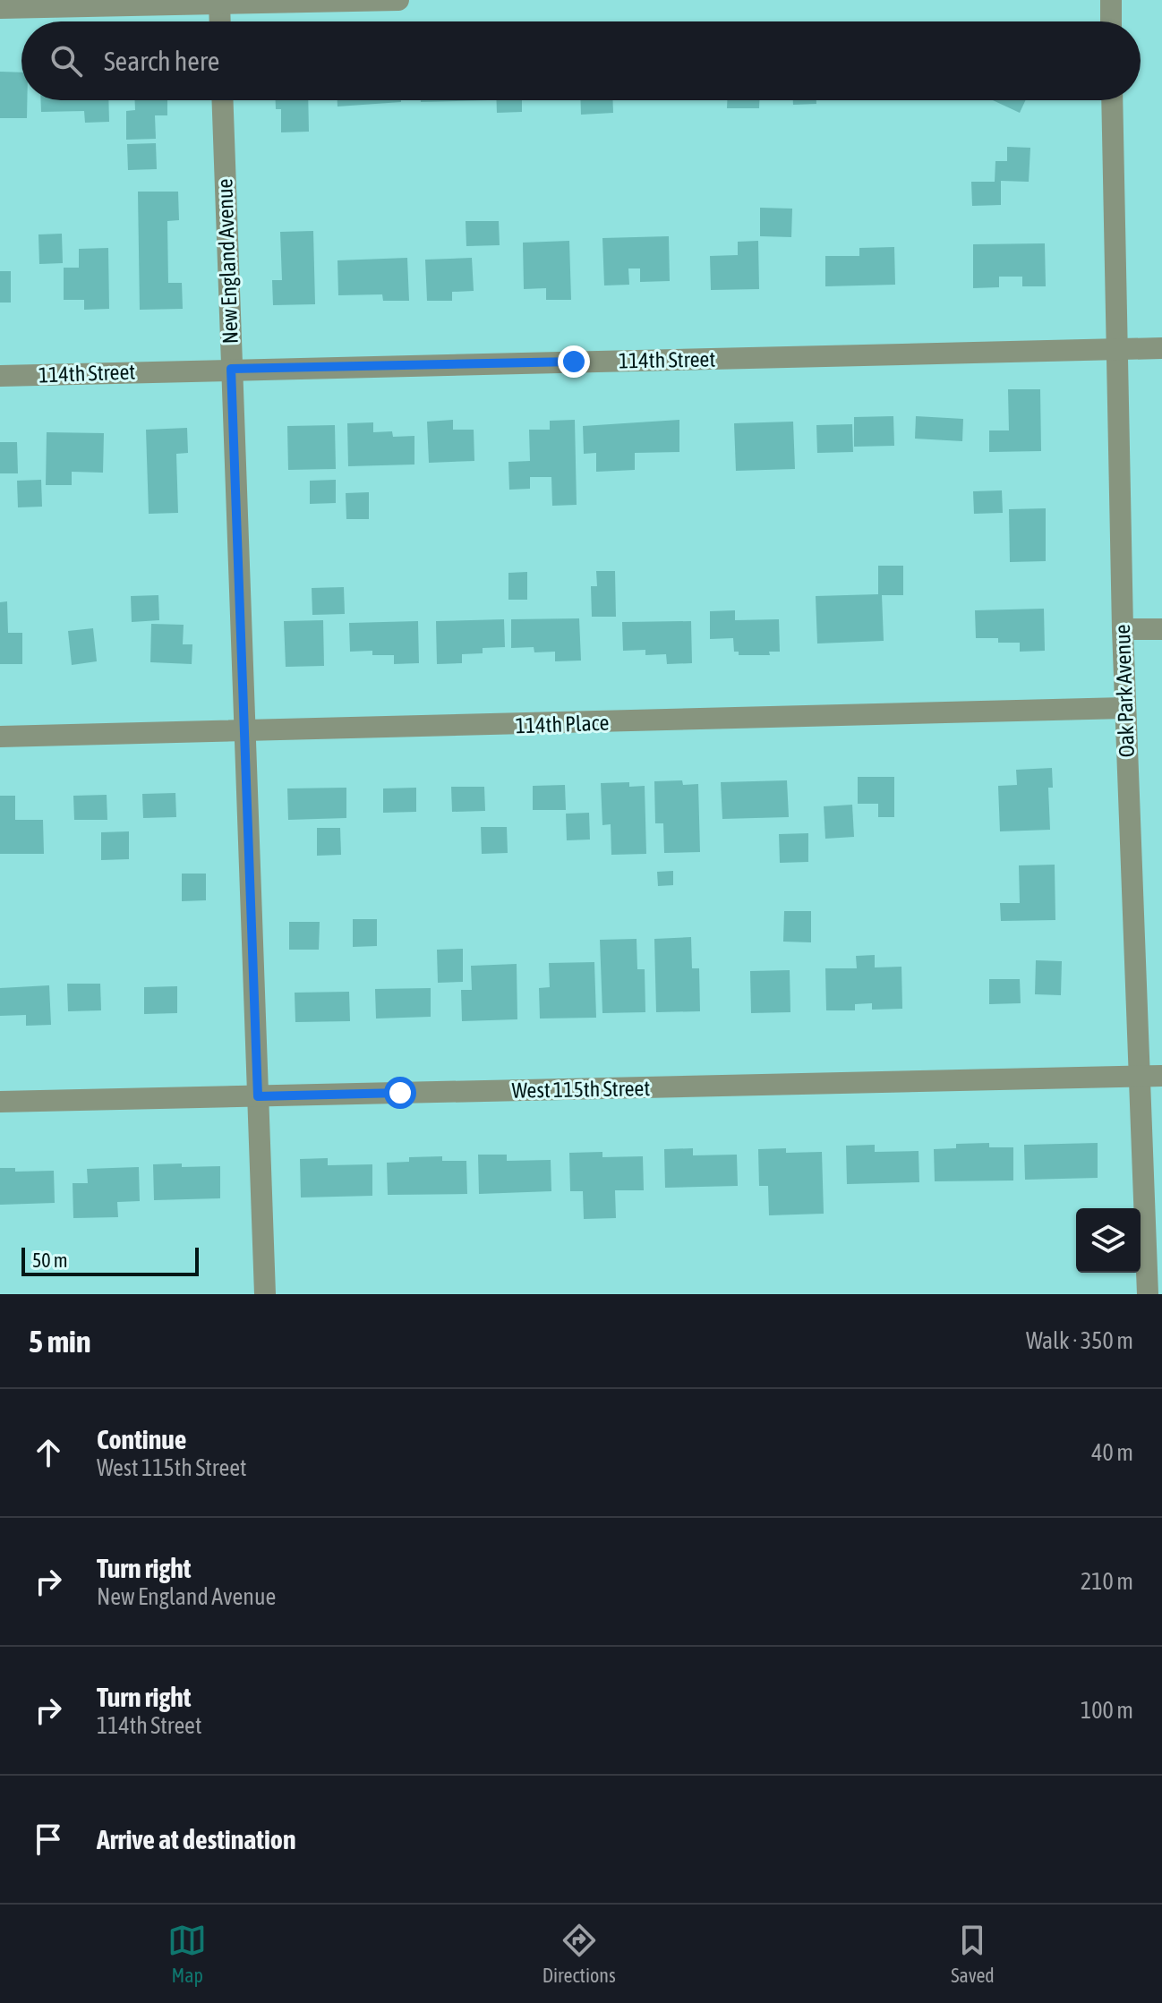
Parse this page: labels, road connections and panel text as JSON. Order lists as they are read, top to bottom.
{
  "streets": {
    "street": [
      "New England Avenue",
      "114th Street",
      "Oak Park Avenue",
      "114th Place",
      "West 115th Street"
    ]
  },
  "crossings": [
    ["New England Avenue", "114th Street"],
    ["New England Avenue", "114th Place"],
    ["New England Avenue", "West 115th Street"],
    ["114th Street", "Oak Park Avenue"],
    ["Oak Park Avenue", "114th Place"],
    ["Oak Park Avenue", "West 115th Street"]
  ],
  "scale_bar": "50 m",
  "page": {
    "search": "Search here",
    "scale": "50 m",
    "heading": ["5 min", "Walk · 350 m"],
    "list": [
      ["Continue", "West 115th Street", "40 m"],
      ["Turn right", "New England Avenue", "210 m"],
      ["Turn right", "114th Street", "100 m"],
      "Arrive at destination"
    ],
    "nav": ["Map", "Directions", "Saved"]
  }
}
